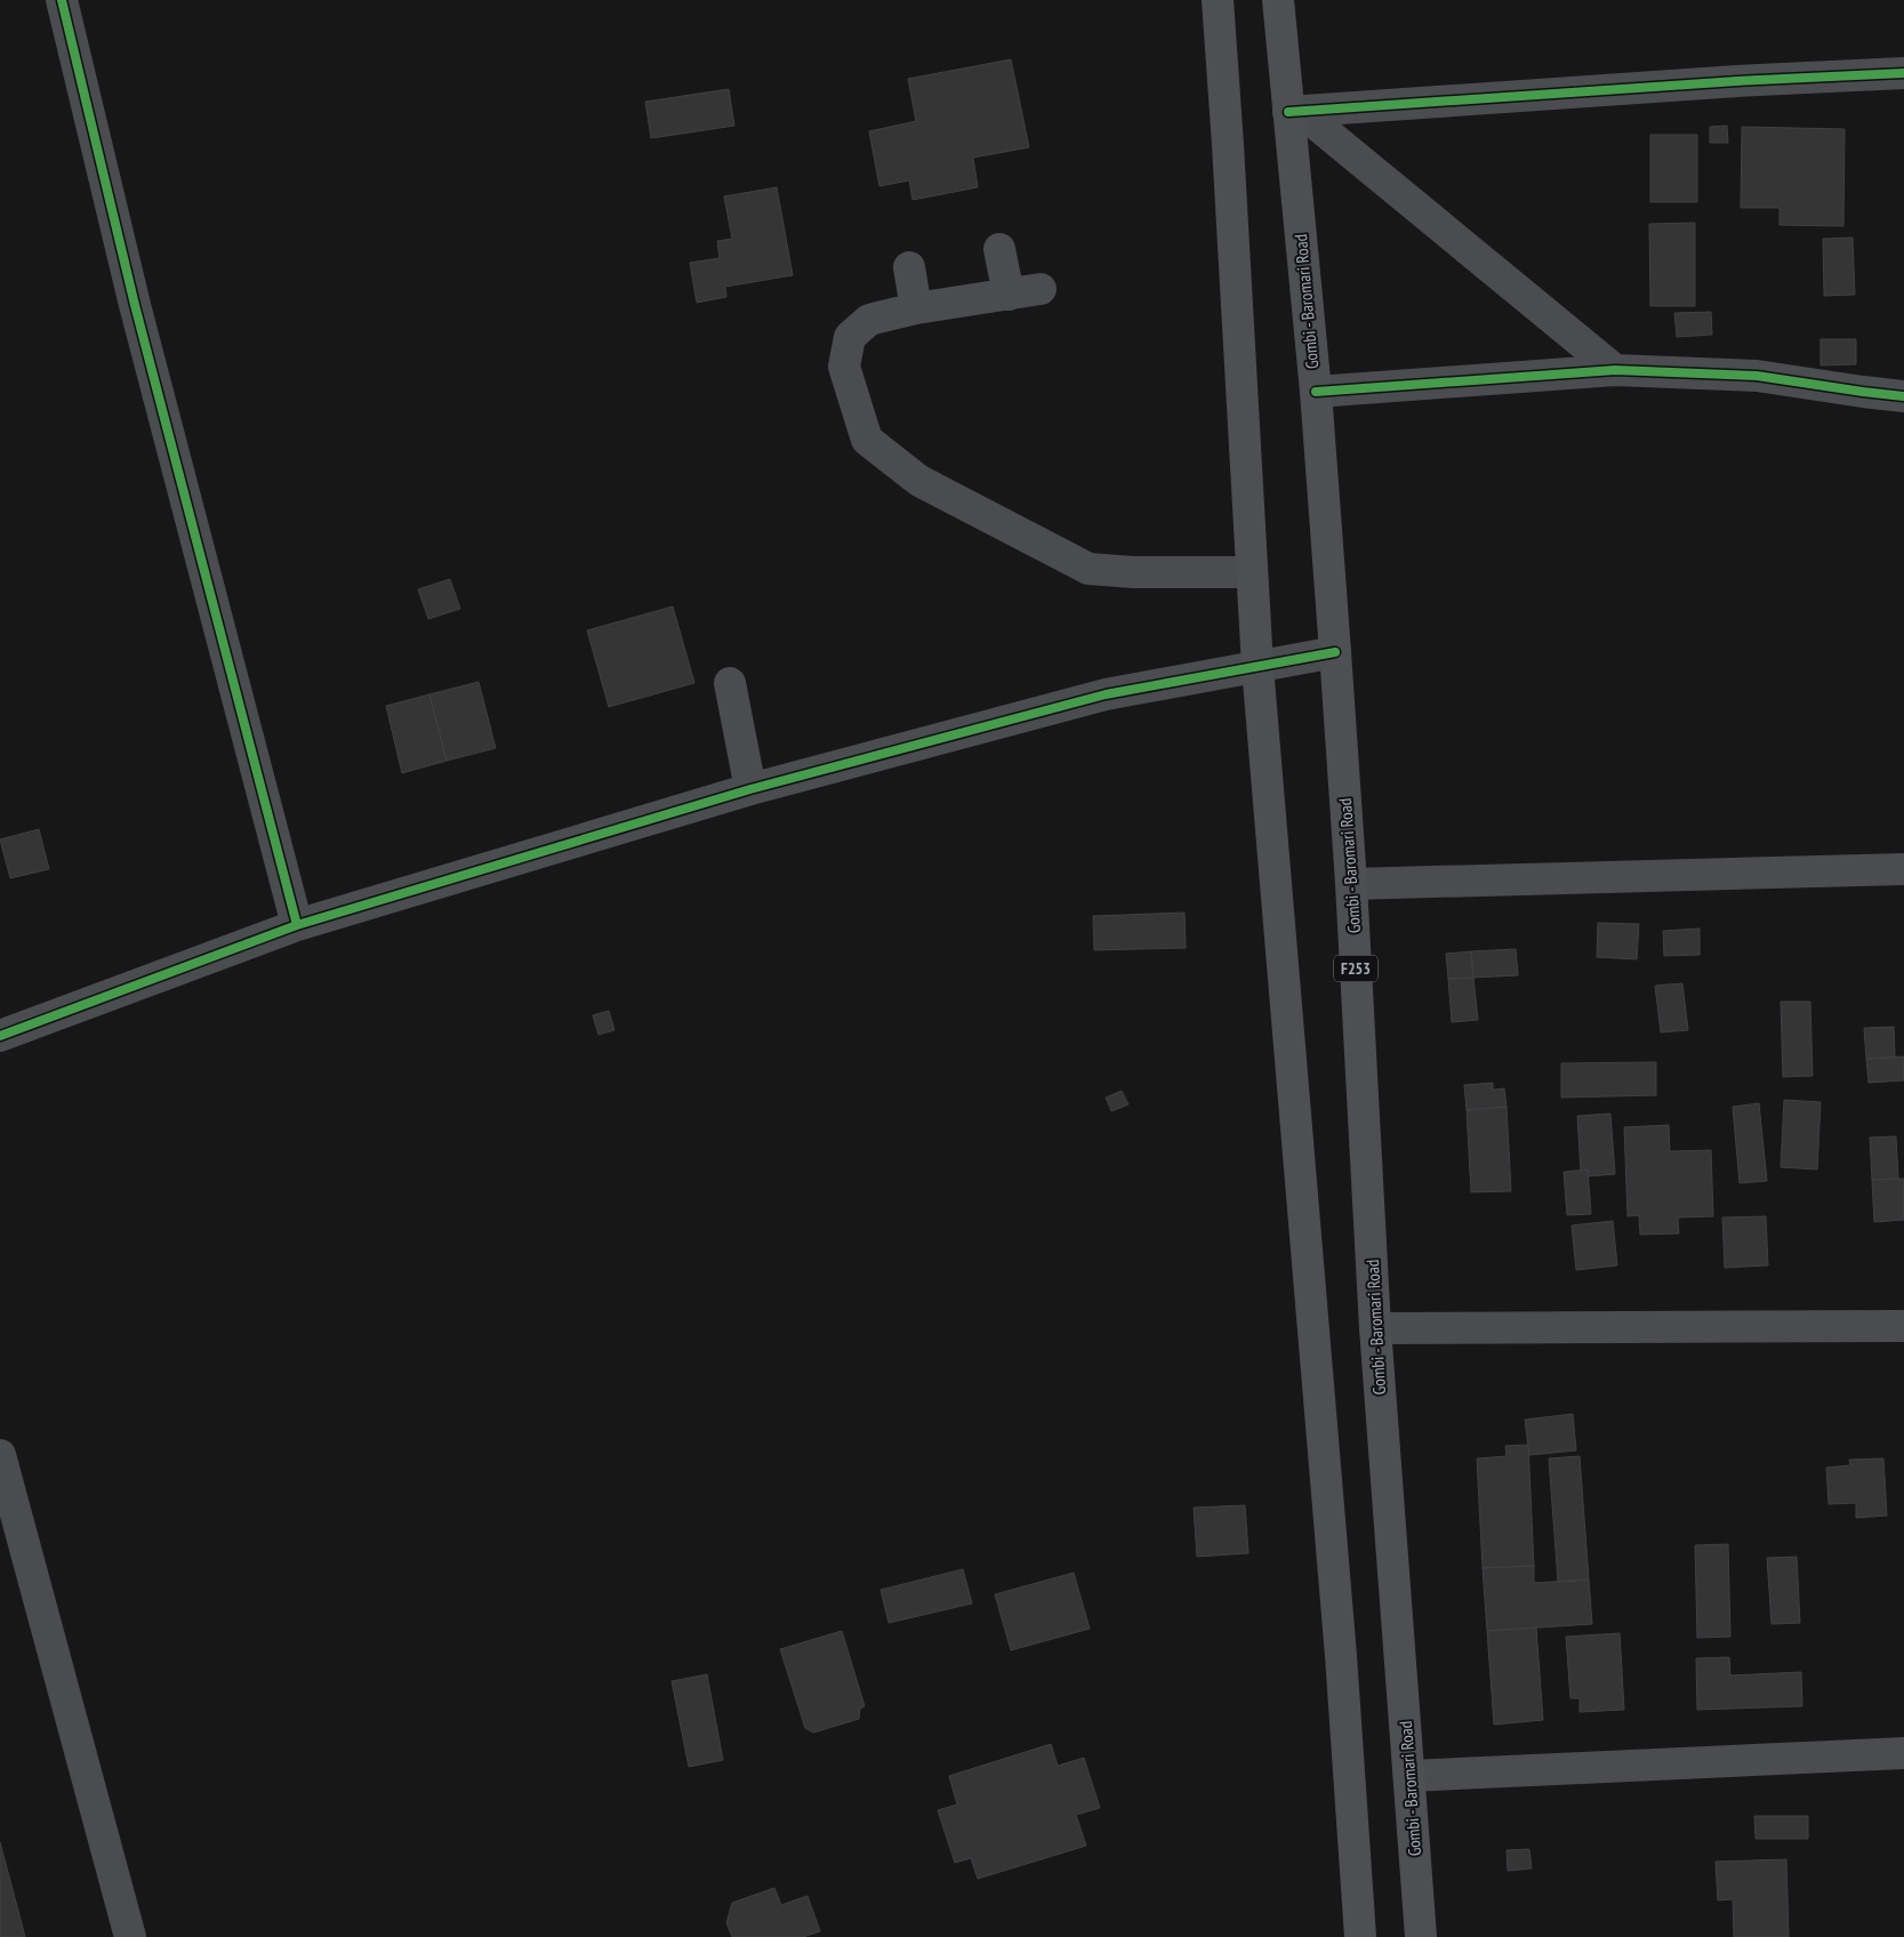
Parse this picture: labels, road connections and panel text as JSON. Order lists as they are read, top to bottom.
{
  "streets": {
    "main road": ["Gombi - Baromari Road", "F253"]
  }
}
